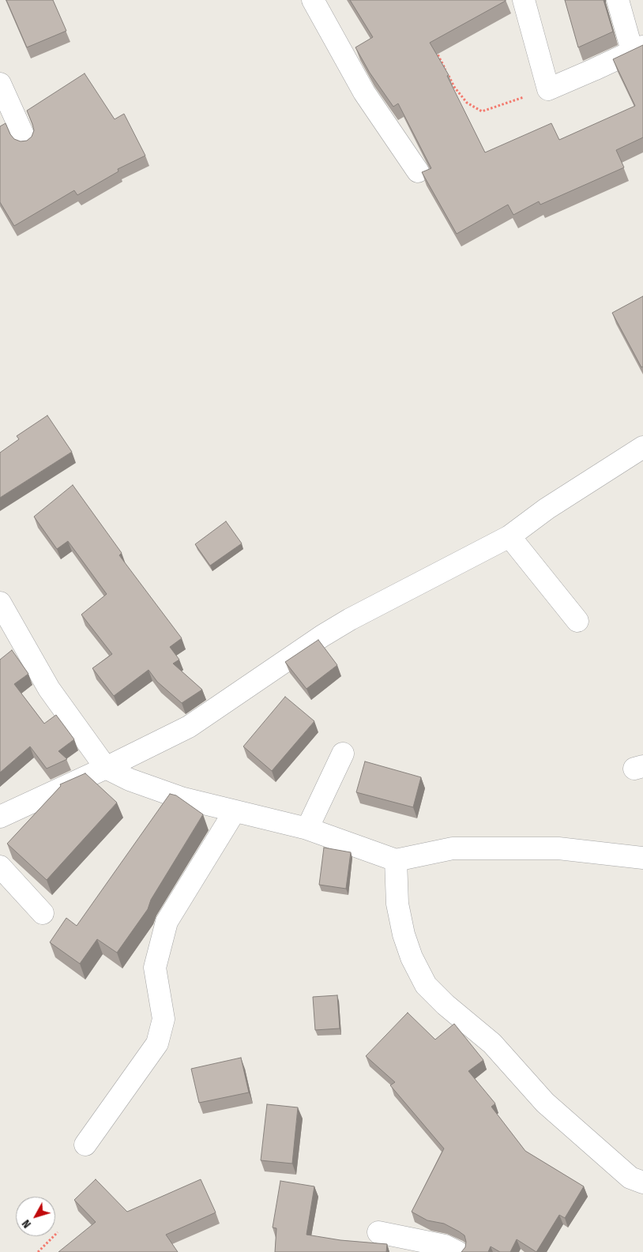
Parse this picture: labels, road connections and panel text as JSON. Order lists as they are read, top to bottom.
{
  "north": "bottom left"
}
